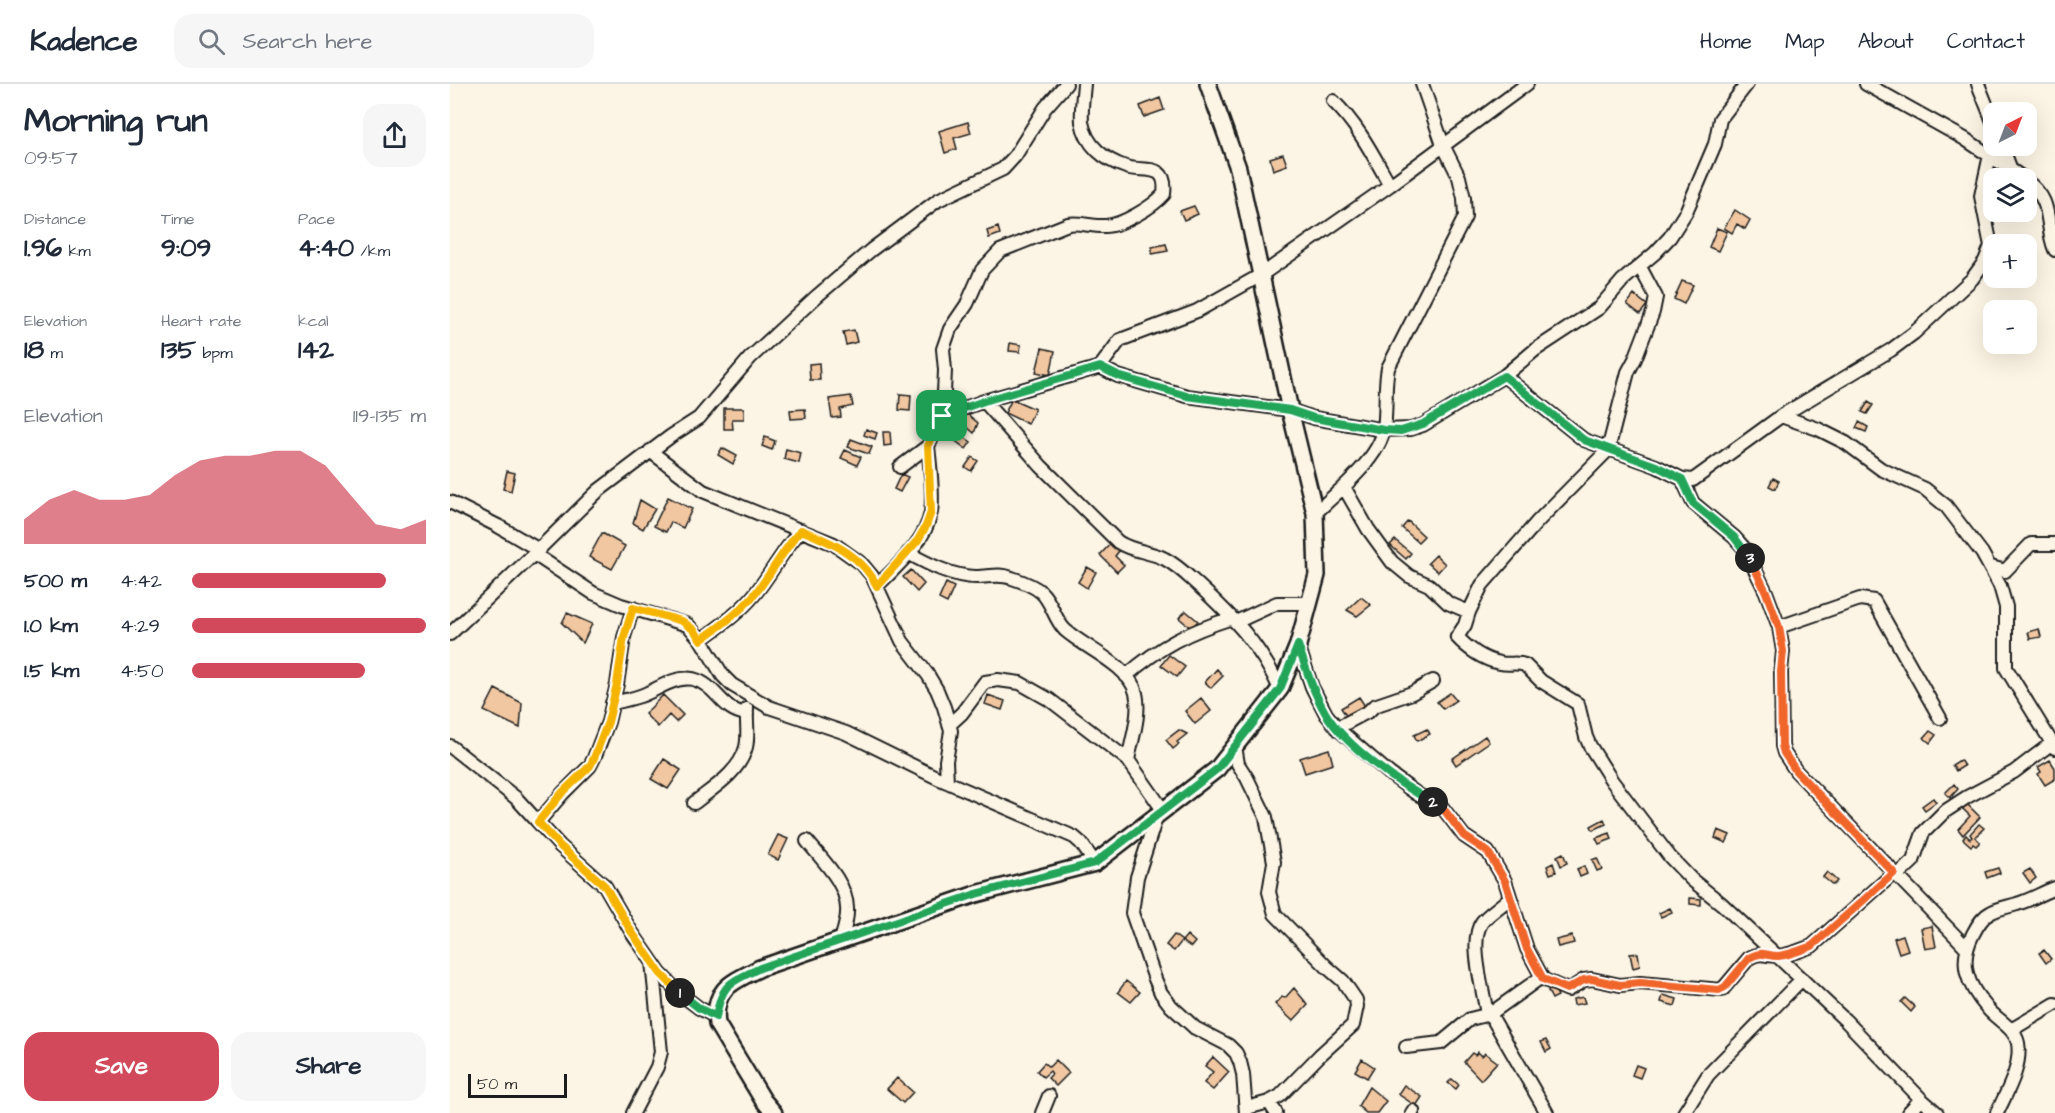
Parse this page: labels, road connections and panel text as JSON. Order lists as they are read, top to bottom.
{
  "scale_bar": "50 m",
  "north": "top right",
  "page": {
    "header": "Kadence",
    "search": "Search here",
    "nav": [
      "Home",
      "Map",
      "About",
      "Contact"
    ],
    "heading": ["Morning run", "09:57"],
    "map_buttons": ["+", "−"],
    "stats": [
      ["Distance", "1.96 km"],
      ["Time", "9:09"],
      ["Pace", "4:40 /km"],
      ["Elevation", "18 m"],
      ["Heart rate", "135 bpm"],
      ["kcal", "142"]
    ],
    "chart": ["Elevation", "119–135 m"],
    "pins": ["3", "2", "1"],
    "list": [
      {
        "name": "500 m",
        "note": "4:42"
      },
      {
        "name": "1.0 km",
        "note": "4:29"
      },
      {
        "name": "1.5 km",
        "note": "4:50"
      }
    ],
    "buttons": ["Save", "Share"],
    "scale": "50 m"
  }
}
